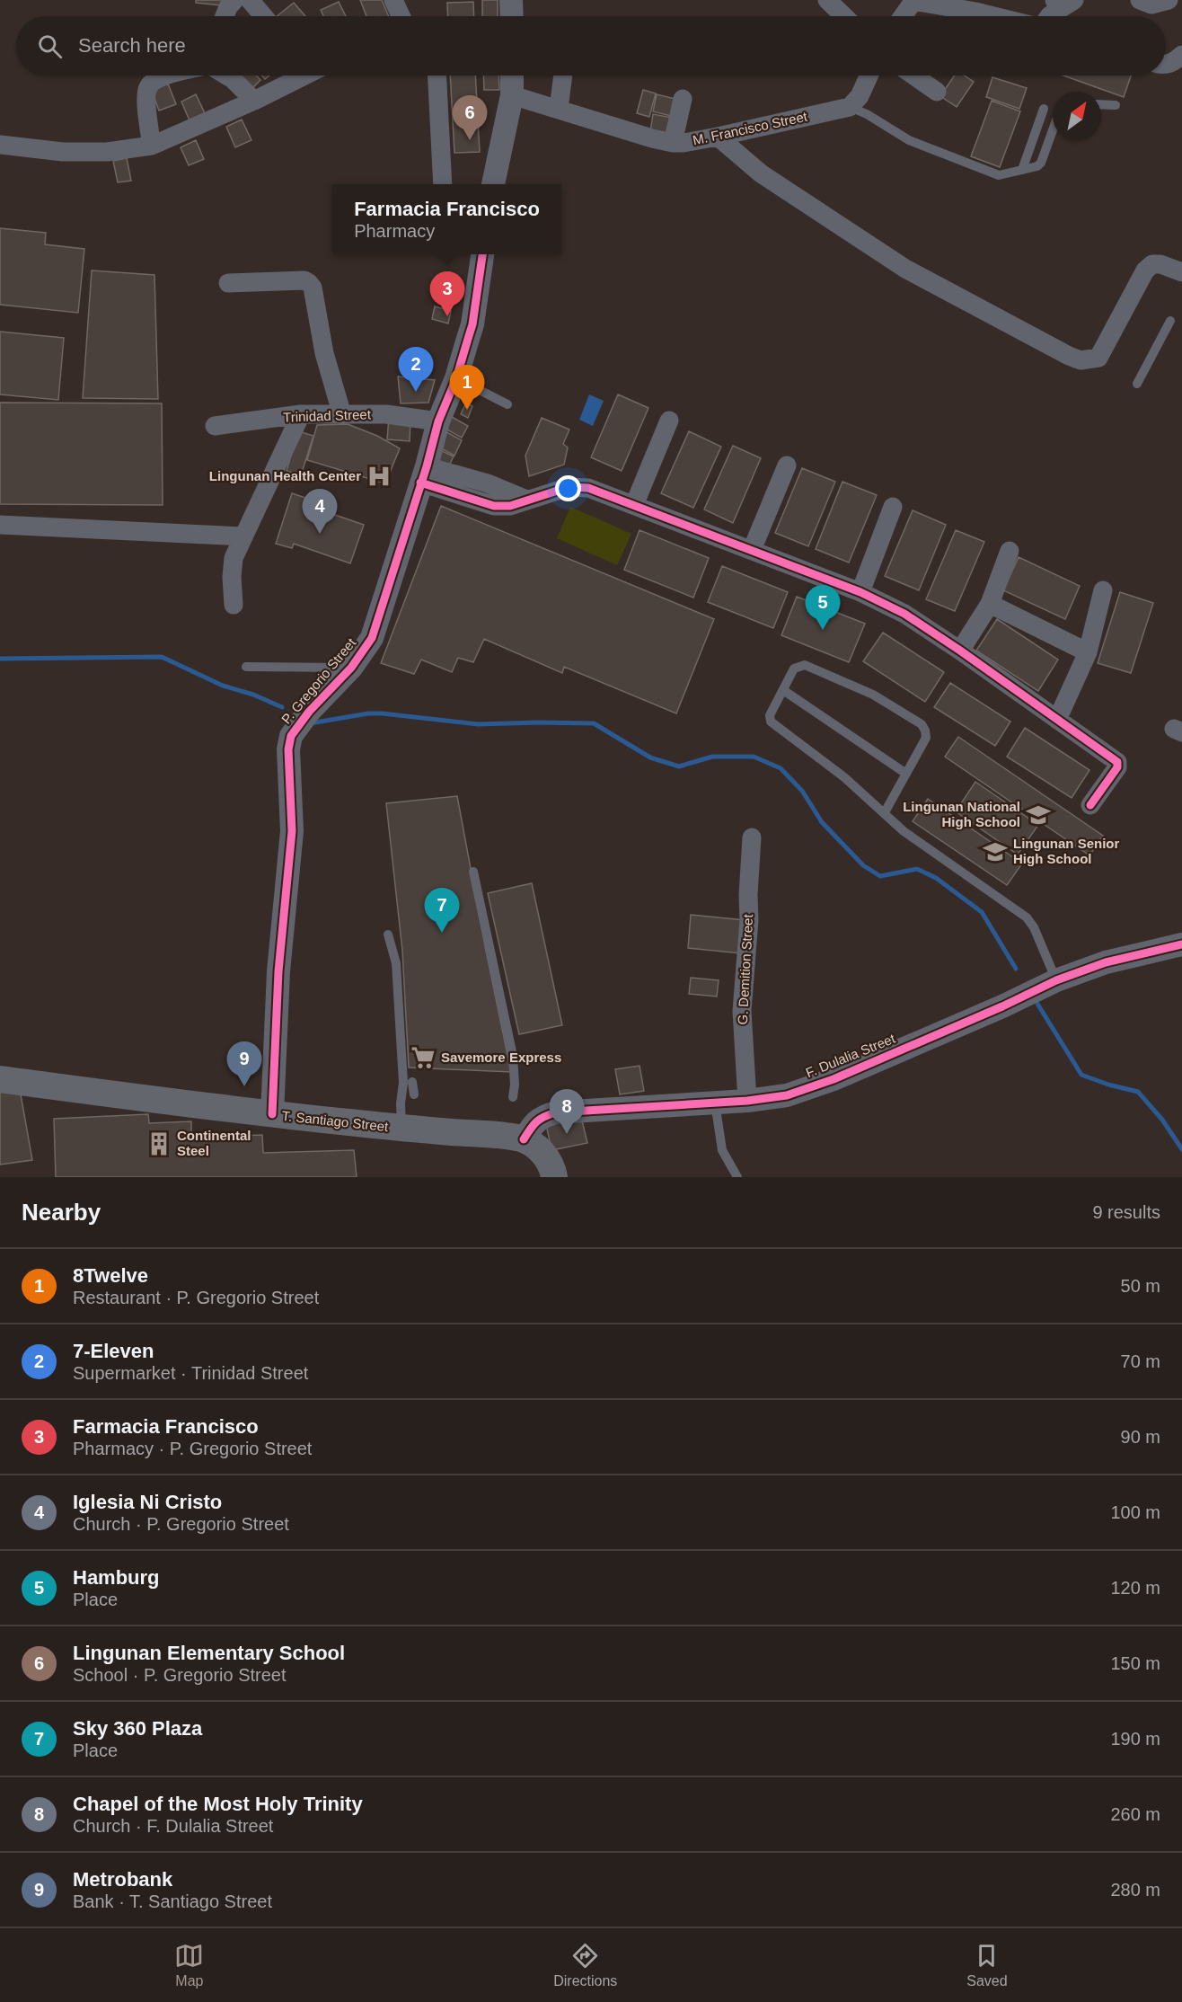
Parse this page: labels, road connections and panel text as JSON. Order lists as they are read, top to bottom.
{
  "streets": {
    "main road": ["T. Santiago Street"],
    "street": [
      "M. Francisco Street",
      "Trinidad Street",
      "P. Gregorio Street",
      "G. Demition Street",
      "F. Dulalia Street"
    ]
  },
  "crossings": [
    ["Trinidad Street", "P. Gregorio Street"],
    ["P. Gregorio Street", "T. Santiago Street"],
    ["G. Demition Street", "F. Dulalia Street"],
    ["F. Dulalia Street", "T. Santiago Street"]
  ],
  "places": {
    "hospital": ["Lingunan Health Center"],
    "school or university": ["Lingunan National High School", "Lingunan Senior High School"],
    "supermarket": ["Savemore Express"],
    "building": ["Continental Steel"]
  },
  "north": "top right",
  "page": {
    "search": "Search here",
    "pins": [
      "6",
      "3",
      "2",
      "1",
      "4",
      "5",
      "7",
      "9",
      "8"
    ],
    "popup": ["Farmacia Francisco", "Pharmacy"],
    "heading": ["Nearby", "9 results"],
    "list": [
      {
        "mark": "1",
        "name": "8Twelve",
        "note": "Restaurant · P. Gregorio Street",
        "value": "50 m"
      },
      {
        "mark": "2",
        "name": "7-Eleven",
        "note": "Supermarket · Trinidad Street",
        "value": "70 m"
      },
      {
        "mark": "3",
        "name": "Farmacia Francisco",
        "note": "Pharmacy · P. Gregorio Street",
        "value": "90 m"
      },
      {
        "mark": "4",
        "name": "Iglesia Ni Cristo",
        "note": "Church · P. Gregorio Street",
        "value": "100 m"
      },
      {
        "mark": "5",
        "name": "Hamburg",
        "note": "Place",
        "value": "120 m"
      },
      {
        "mark": "6",
        "name": "Lingunan Elementary School",
        "note": "School · P. Gregorio Street",
        "value": "150 m"
      },
      {
        "mark": "7",
        "name": "Sky 360 Plaza",
        "note": "Place",
        "value": "190 m"
      },
      {
        "mark": "8",
        "name": "Chapel of the Most Holy Trinity",
        "note": "Church · F. Dulalia Street",
        "value": "260 m"
      },
      {
        "mark": "9",
        "name": "Metrobank",
        "note": "Bank · T. Santiago Street",
        "value": "280 m"
      }
    ],
    "nav": ["Map", "Directions", "Saved"]
  }
}
